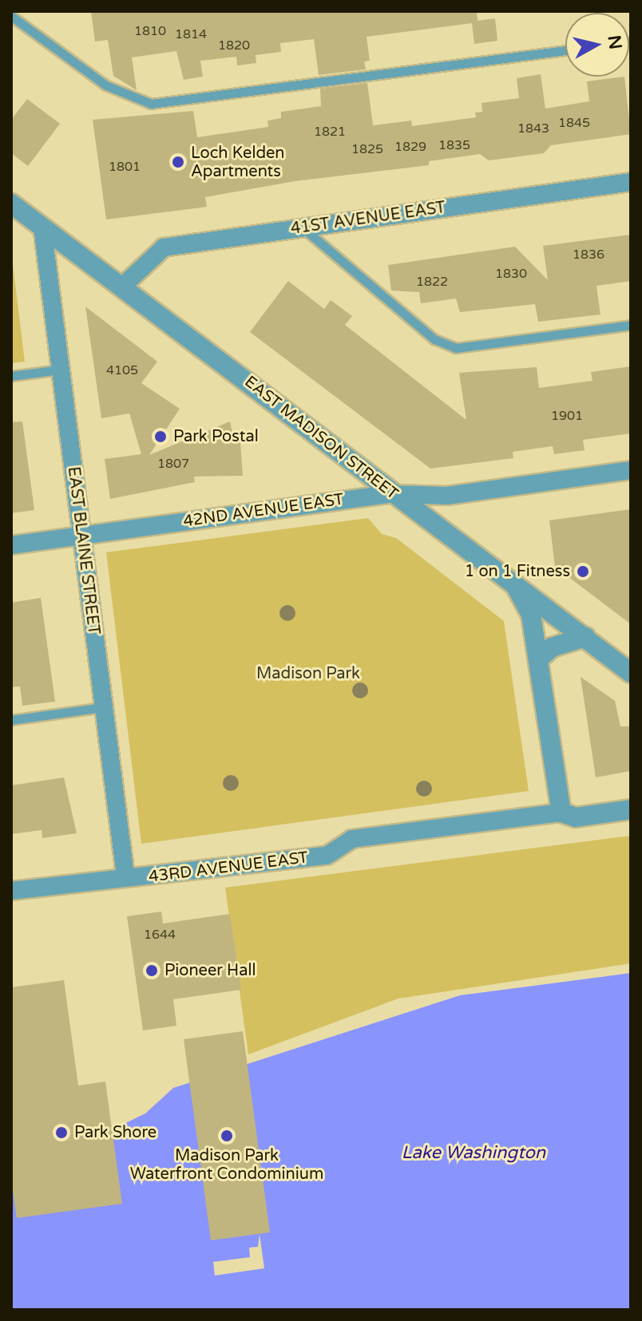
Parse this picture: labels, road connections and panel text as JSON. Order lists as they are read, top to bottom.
{
  "streets": {
    "street": [
      "41ST AVENUE EAST",
      "EAST MADISON STREET",
      "42ND AVENUE EAST",
      "EAST BLAINE STREET",
      "43RD AVENUE EAST"
    ]
  },
  "crossings": [
    ["41ST AVENUE EAST", "EAST MADISON STREET"],
    ["EAST MADISON STREET", "42ND AVENUE EAST"],
    ["EAST MADISON STREET", "EAST BLAINE STREET"],
    ["42ND AVENUE EAST", "EAST BLAINE STREET"],
    ["EAST BLAINE STREET", "43RD AVENUE EAST"]
  ],
  "water": ["Lake Washington"],
  "parks": ["Madison Park"],
  "places": [
    "Loch Kelden Apartments",
    "Park Postal",
    "1 on 1 Fitness",
    "Pioneer Hall",
    "Park Shore",
    "Madison Park Waterfront Condominium"
  ],
  "house_numbers": [
    "1810",
    "1814",
    "1820",
    "1845",
    "1843",
    "1821",
    "1835",
    "1829",
    "1825",
    "1801",
    "1836",
    "1830",
    "1822",
    "4105",
    "1901",
    "1807",
    "1644"
  ],
  "north": "right"
}
